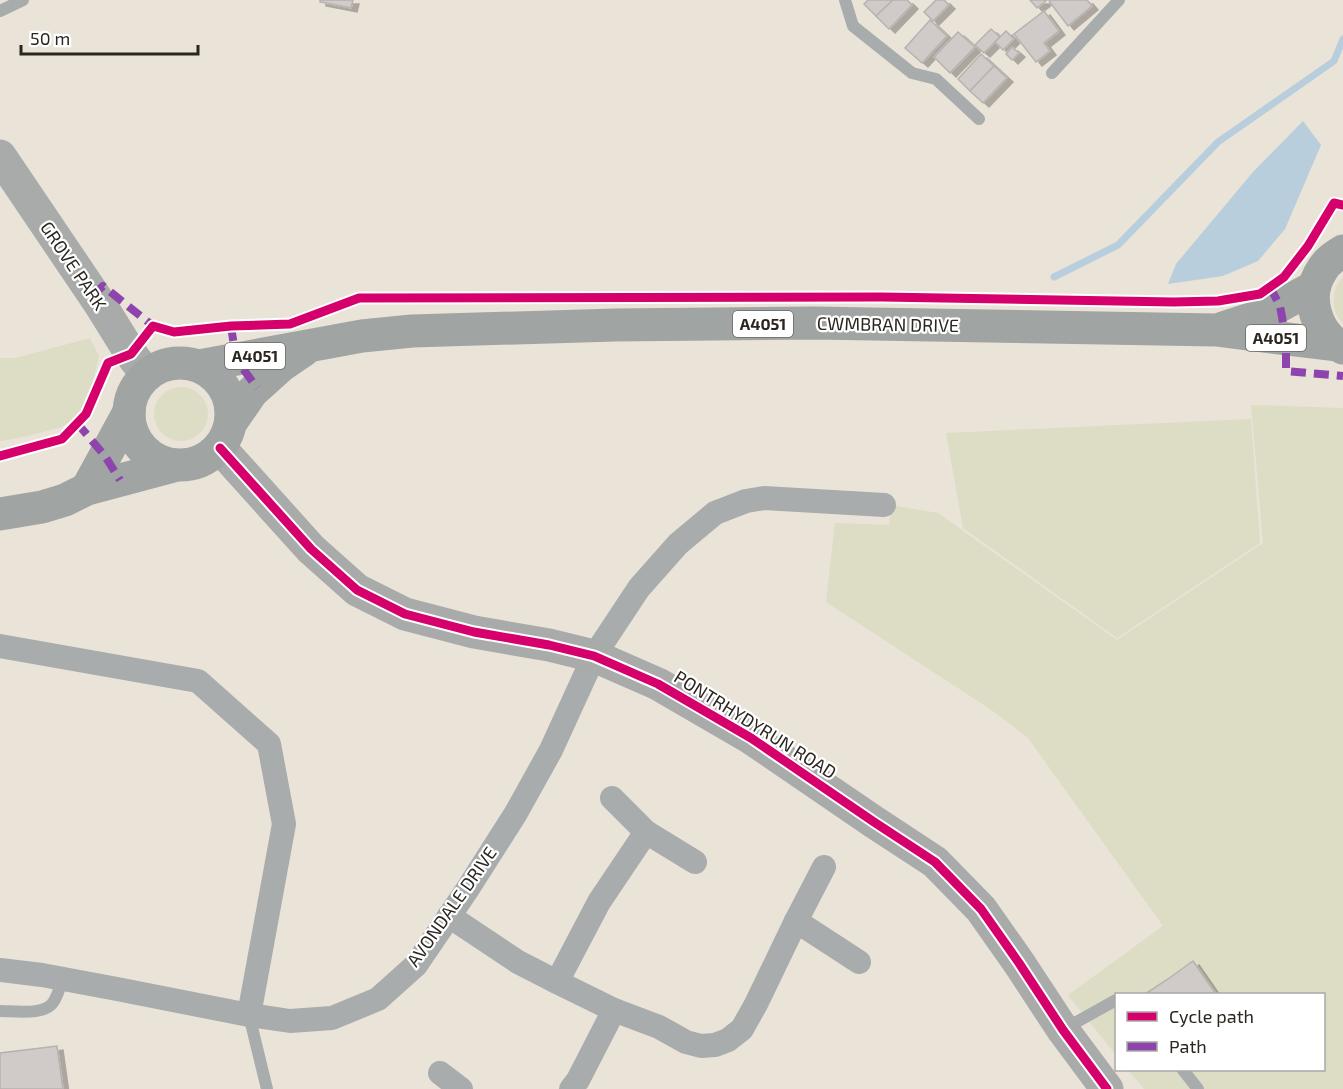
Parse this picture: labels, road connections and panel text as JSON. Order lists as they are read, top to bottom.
{
  "streets": {
    "main road": ["A4051", "CWMBRAN DRIVE"],
    "street": ["GROVE PARK", "PONTRHYDYRUN ROAD", "AVONDALE DRIVE"]
  },
  "crossings": [
    ["GROVE PARK", "A4051"],
    ["GROVE PARK", "PONTRHYDYRUN ROAD"],
    ["A4051", "CWMBRAN DRIVE"],
    ["A4051", "PONTRHYDYRUN ROAD"],
    ["PONTRHYDYRUN ROAD", "AVONDALE DRIVE"]
  ],
  "legend": ["Cycle path", "Path"],
  "scale_bar": "50 m"
}
